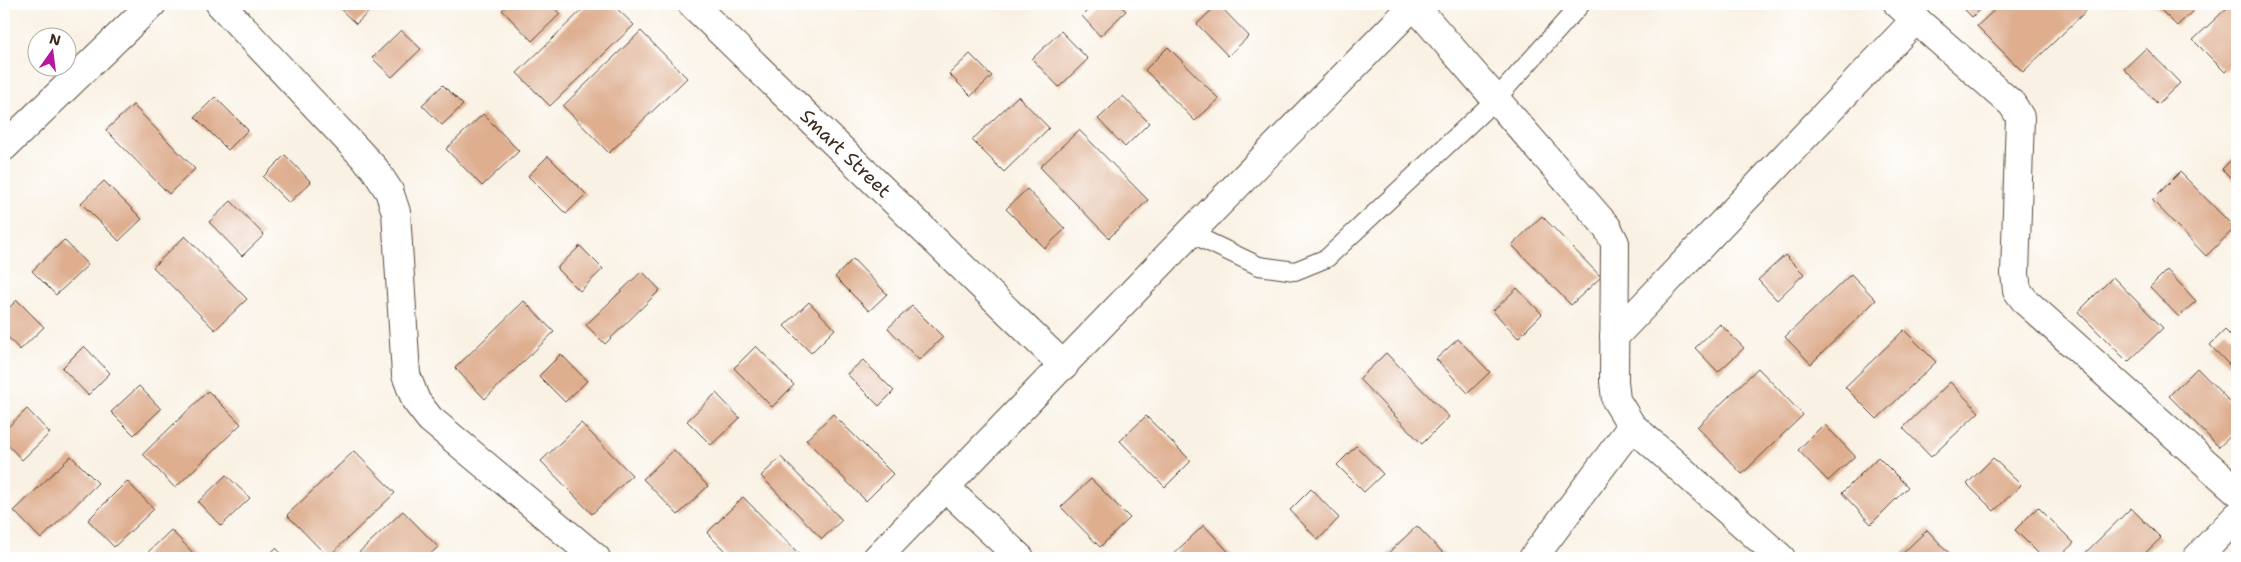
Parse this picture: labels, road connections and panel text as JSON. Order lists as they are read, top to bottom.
{
  "streets": {
    "street": ["Smart Street"]
  },
  "north": "top"
}
